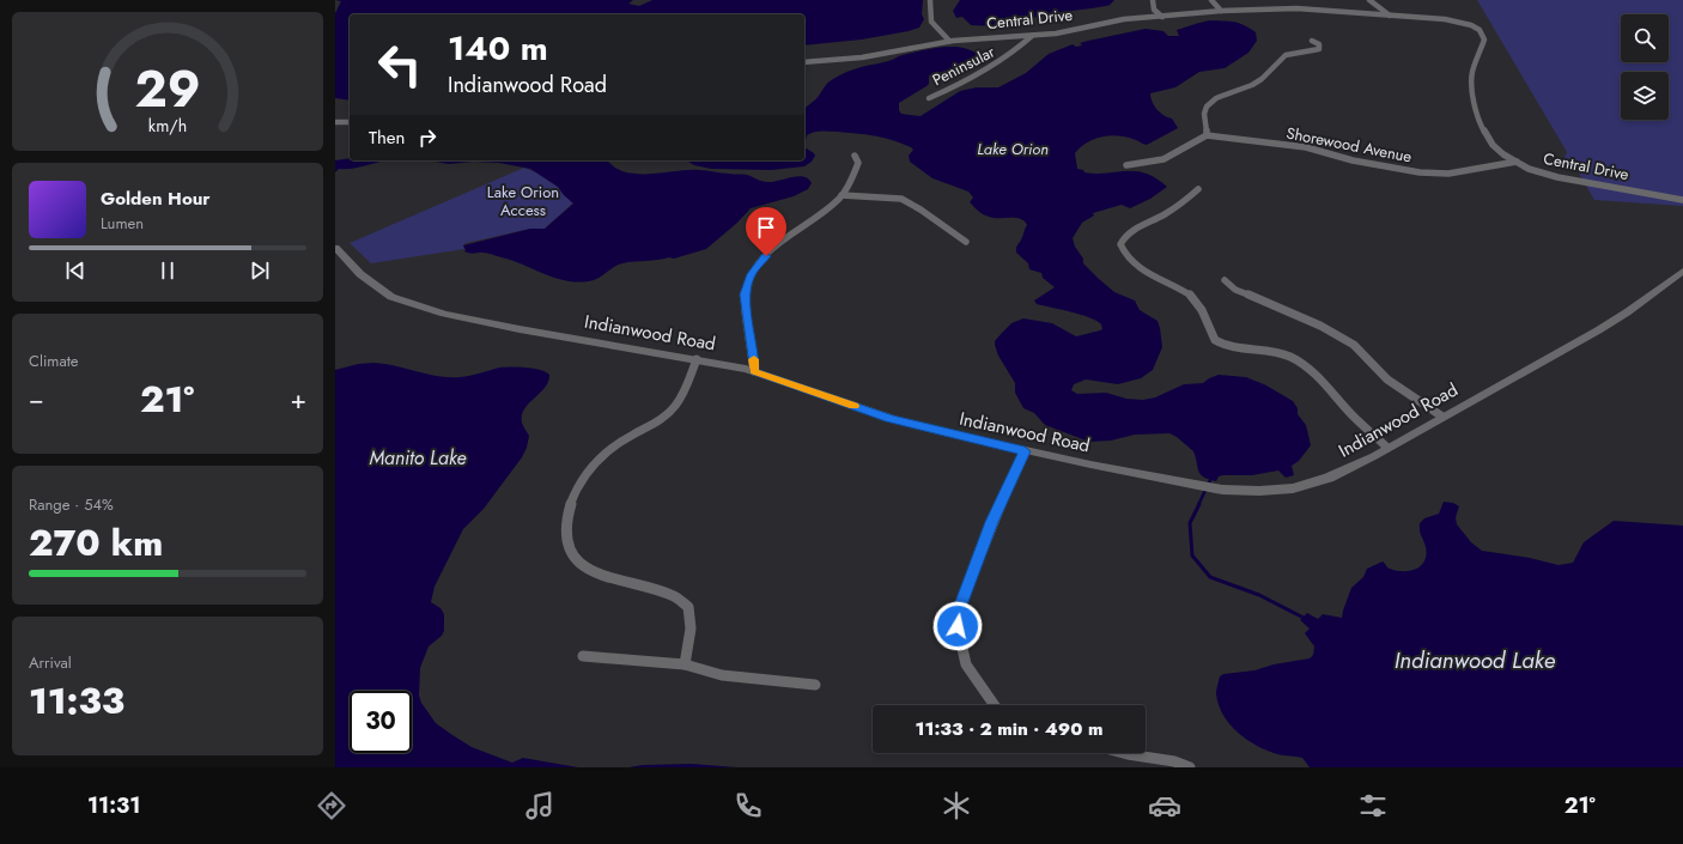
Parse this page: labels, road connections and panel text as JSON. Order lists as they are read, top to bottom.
{
  "streets": {
    "street": [
      "Central Drive",
      "Peninsular",
      "Shorewood Avenue",
      "Indianwood Road"
    ]
  },
  "crossings": [
    ["Central Drive", "Peninsular"],
    ["Central Drive", "Shorewood Avenue"]
  ],
  "water": ["Lake Orion", "Manito Lake", "Indianwood Lake"],
  "parks": ["Lake Orion Access"],
  "page": {
    "turn": ["140 m", "Indianwood Road"],
    "then": "Then",
    "song": ["Golden Hour", "Lumen"],
    "tile": [
      "Climate",
      ["Range · 54%", "270 km"],
      ["Arrival", "11:33"]
    ],
    "heat": ["−", "21°", "+"],
    "limit": "30",
    "trip": "11:33 · 2 min · 490 m",
    "tabs": ["11:31", "21°"],
    "gauge": ["29", "km/h"]
  }
}
